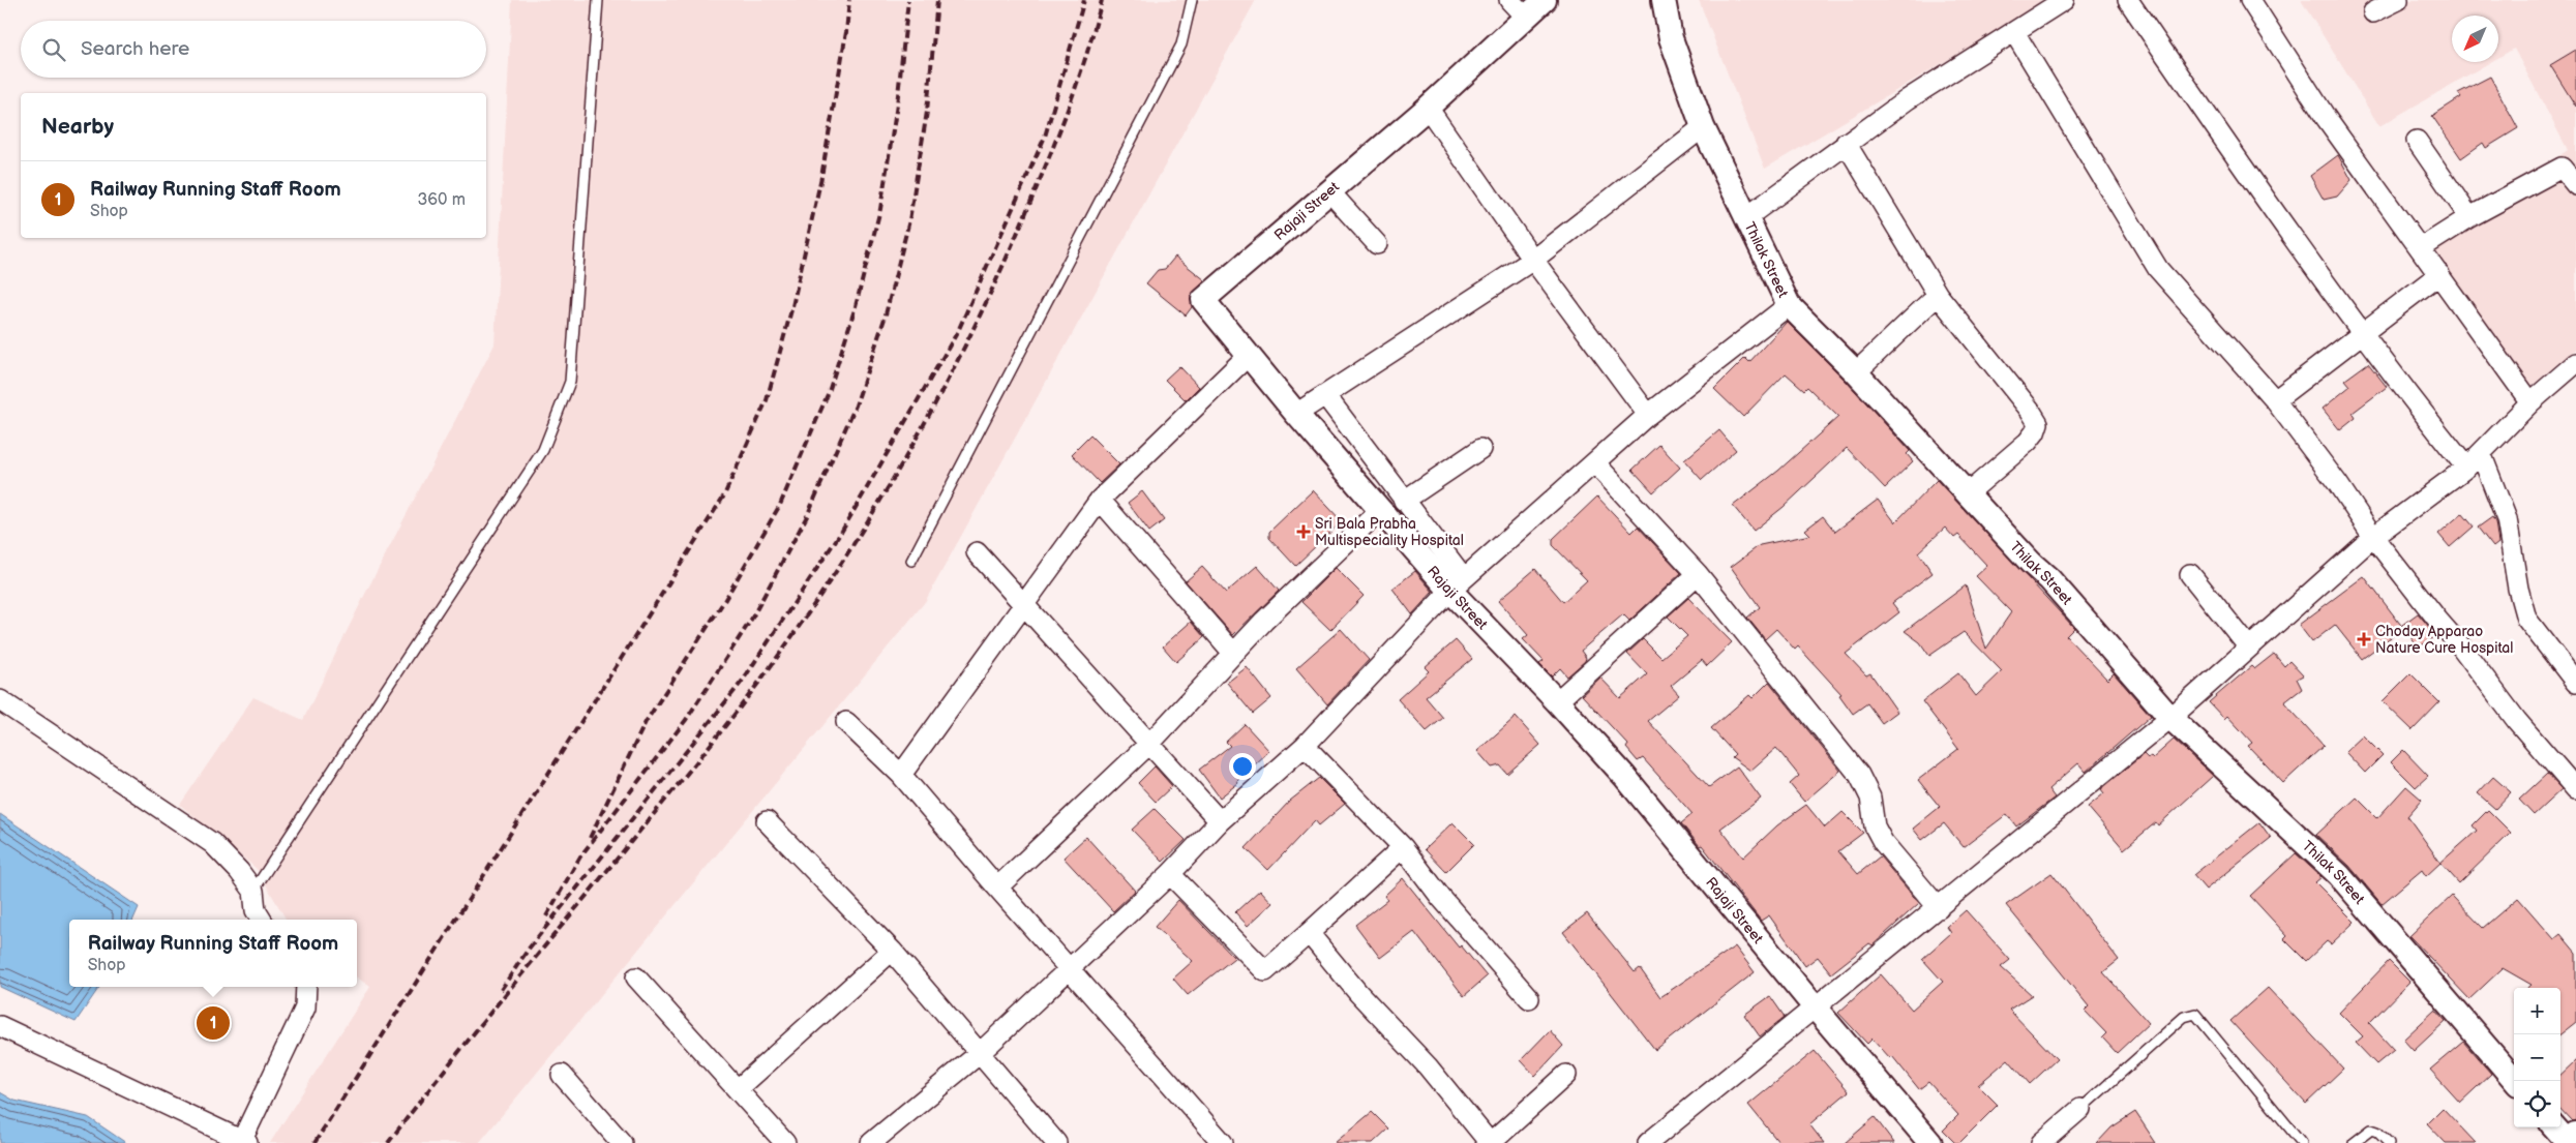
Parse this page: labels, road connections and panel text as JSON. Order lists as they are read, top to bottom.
{
  "streets": {
    "street": ["Rajaji Street", "Thilak Street"]
  },
  "places": {
    "health": ["Sri Bala Prabha Multispeciality Hospital", "Choday Apparao Nature Cure Hospital"]
  },
  "north": "bottom left",
  "page": {
    "search": "Search here",
    "heading": "Nearby",
    "list": [
      {
        "mark": "1",
        "name": "Railway Running Staff Room",
        "note": "Shop",
        "value": "360 m"
      }
    ],
    "popup": ["Railway Running Staff Room", "Shop"],
    "map_buttons": ["+", "−"],
    "pins": "1"
  }
}
